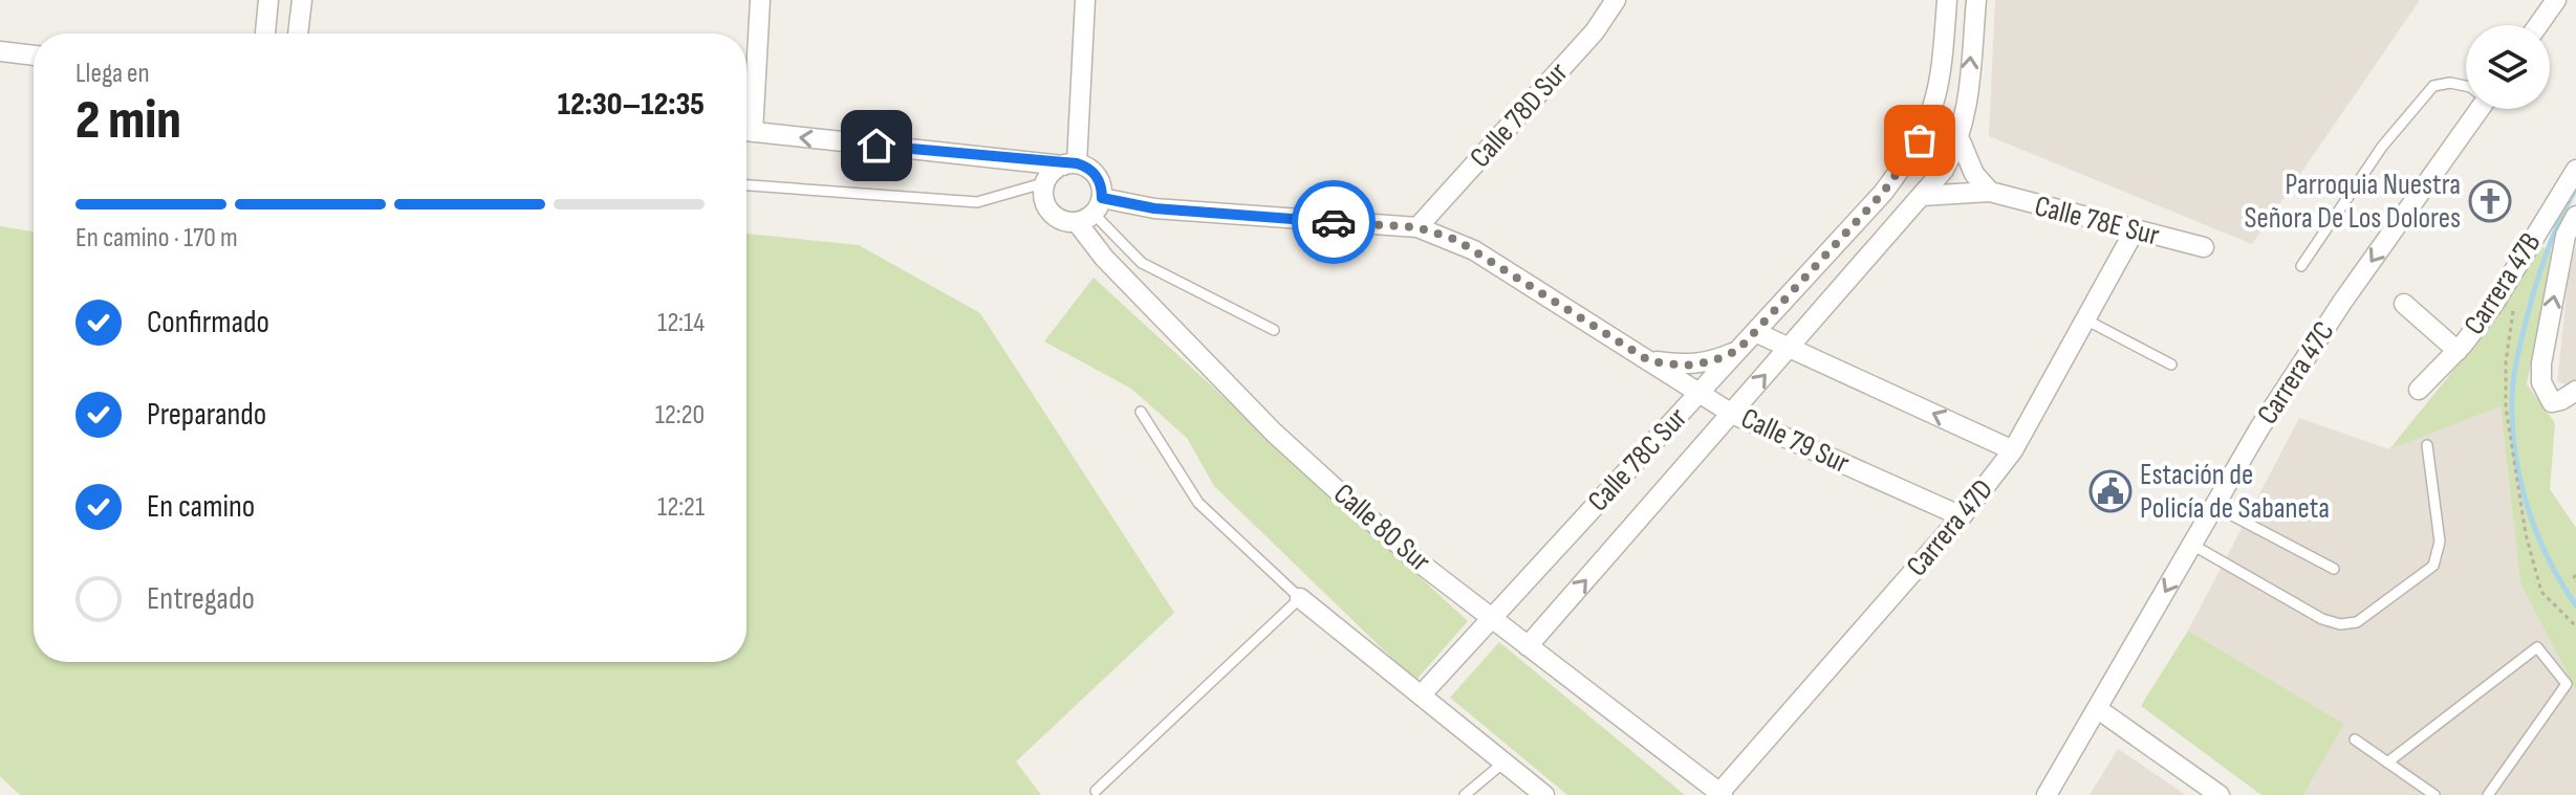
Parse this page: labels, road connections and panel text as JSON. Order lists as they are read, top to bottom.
{
  "streets": {
    "street": [
      "Calle 78D Sur",
      "Calle 78E Sur",
      "Carrera 47B",
      "Carrera 47C",
      "Calle 79 Sur",
      "Calle 78C Sur",
      "Calle 80 Sur",
      "Carrera 47D"
    ]
  },
  "crossings": [
    ["Calle 78D Sur", "Calle 79 Sur"],
    ["Calle 78E Sur", "Calle 78C Sur"],
    ["Calle 78E Sur", "Carrera 47D"],
    ["Calle 79 Sur", "Calle 78C Sur"],
    ["Calle 79 Sur", "Calle 80 Sur"],
    ["Calle 79 Sur", "Carrera 47D"],
    ["Calle 78C Sur", "Calle 80 Sur"],
    ["Calle 80 Sur", "Carrera 47D"]
  ],
  "one_way": ["Carrera 47C"],
  "places": {
    "church": ["Parroquia Nuestra Señora De Los Dolores"],
    "public building": ["Estación de Policía de Sabaneta"]
  },
  "page": {
    "heading": ["2 min", "Llega en", "12:30–12:35"],
    "bar": "En camino · 170 m",
    "list": [
      ["Confirmado", "12:14"],
      ["Preparando", "12:20"],
      ["En camino", "12:21"],
      "Entregado"
    ]
  }
}
